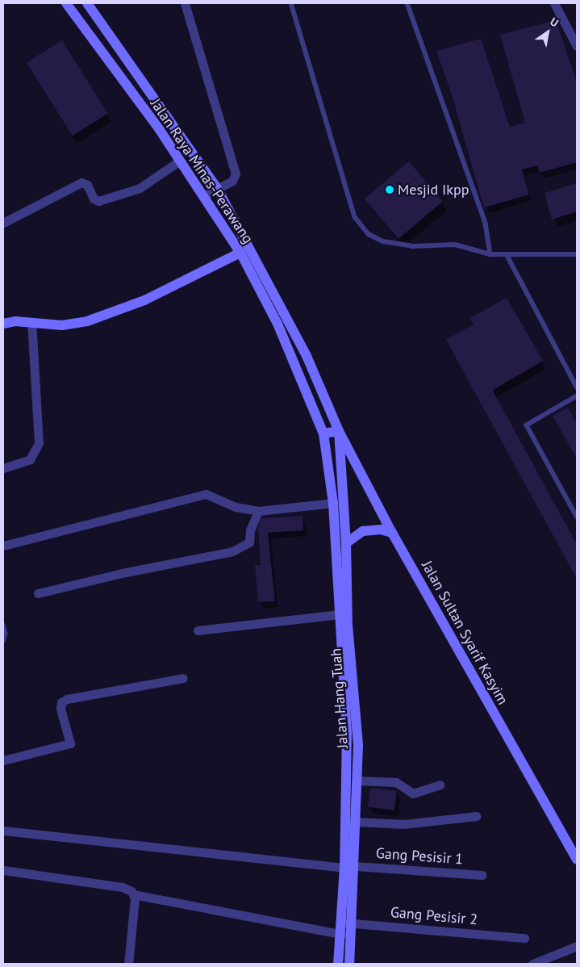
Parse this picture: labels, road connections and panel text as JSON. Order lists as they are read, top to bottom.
{
  "streets": {
    "main road": ["Jalan Raya Minas-Perawang", "Jalan Sultan Syarif Kasyim", "Jalan Hang Tuah"],
    "street": ["Gang Pesisir 1", "Gang Pesisir 2"]
  },
  "crossings": [
    ["Jalan Raya Minas-Perawang", "Jalan Sultan Syarif Kasyim"],
    ["Jalan Raya Minas-Perawang", "Jalan Hang Tuah"],
    ["Jalan Sultan Syarif Kasyim", "Jalan Hang Tuah"],
    ["Jalan Hang Tuah", "Gang Pesisir 1"],
    ["Jalan Hang Tuah", "Gang Pesisir 2"]
  ],
  "places": ["Mesjid Ikpp"],
  "north": "top right"
}
